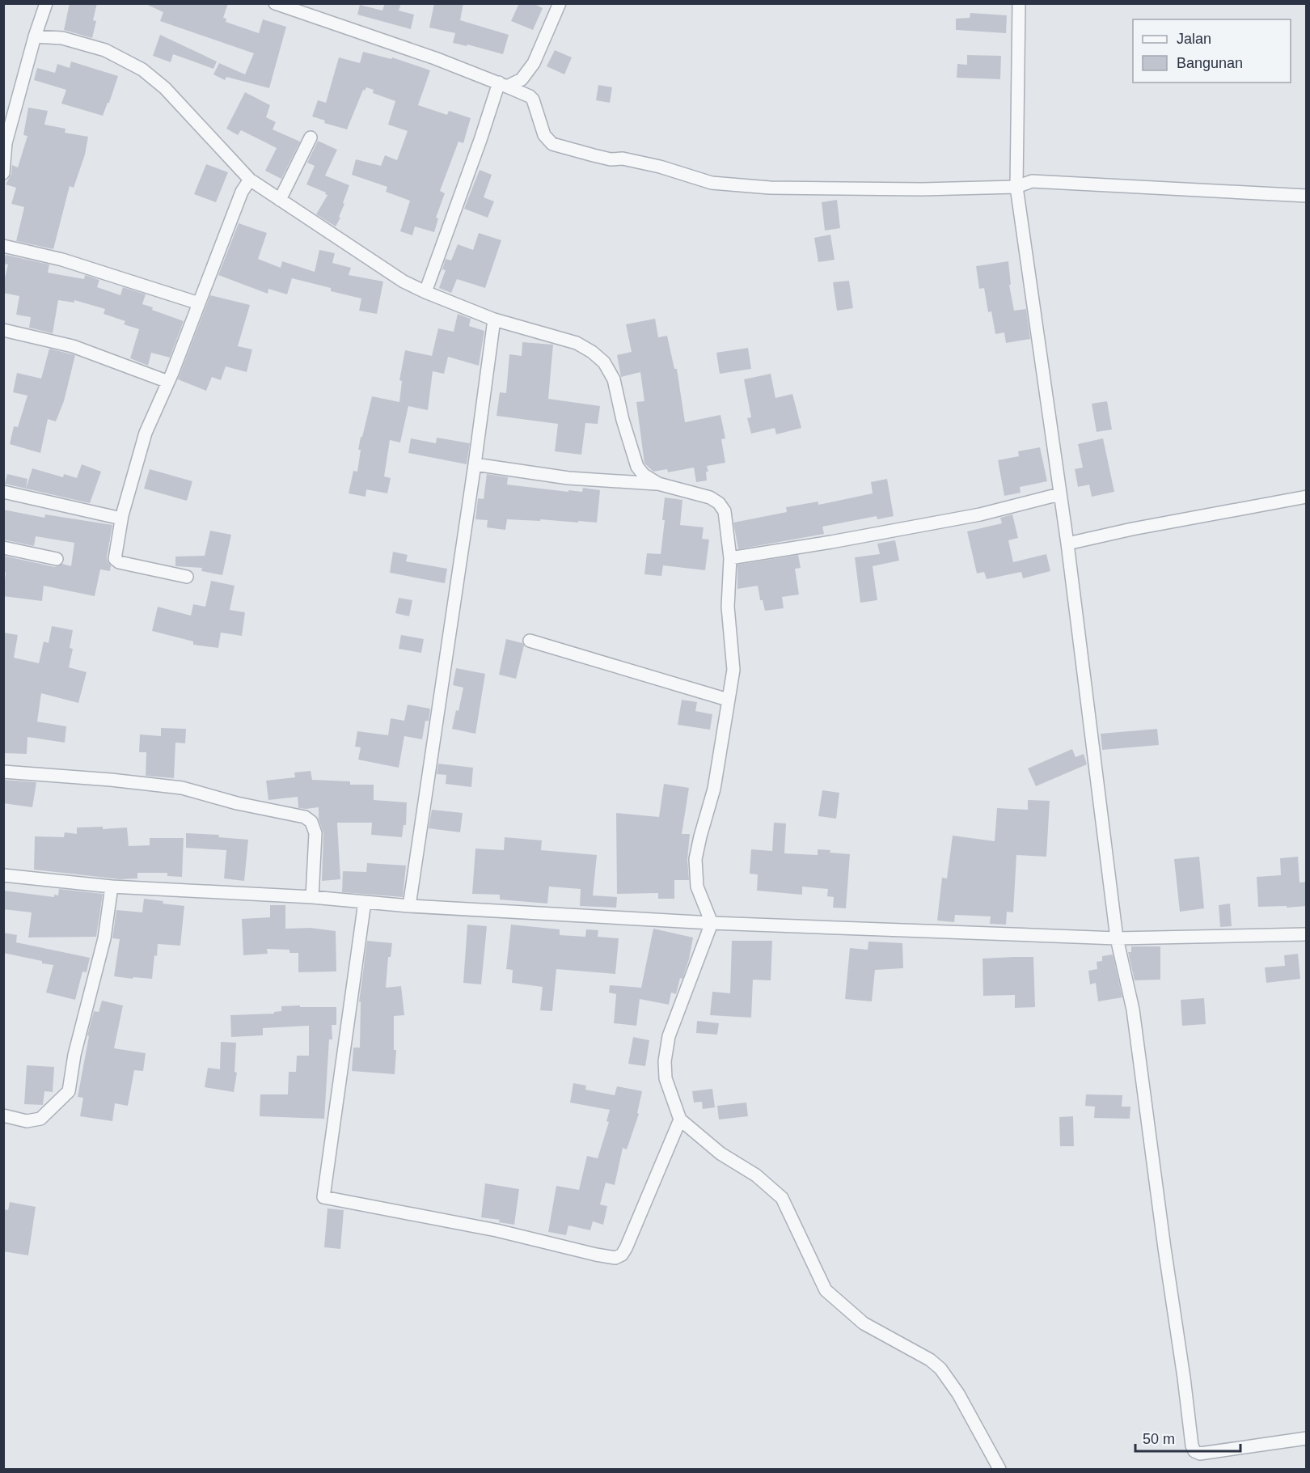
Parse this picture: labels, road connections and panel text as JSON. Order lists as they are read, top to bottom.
{
  "legend": ["Jalan", "Bangunan"],
  "scale_bar": "50 m"
}
